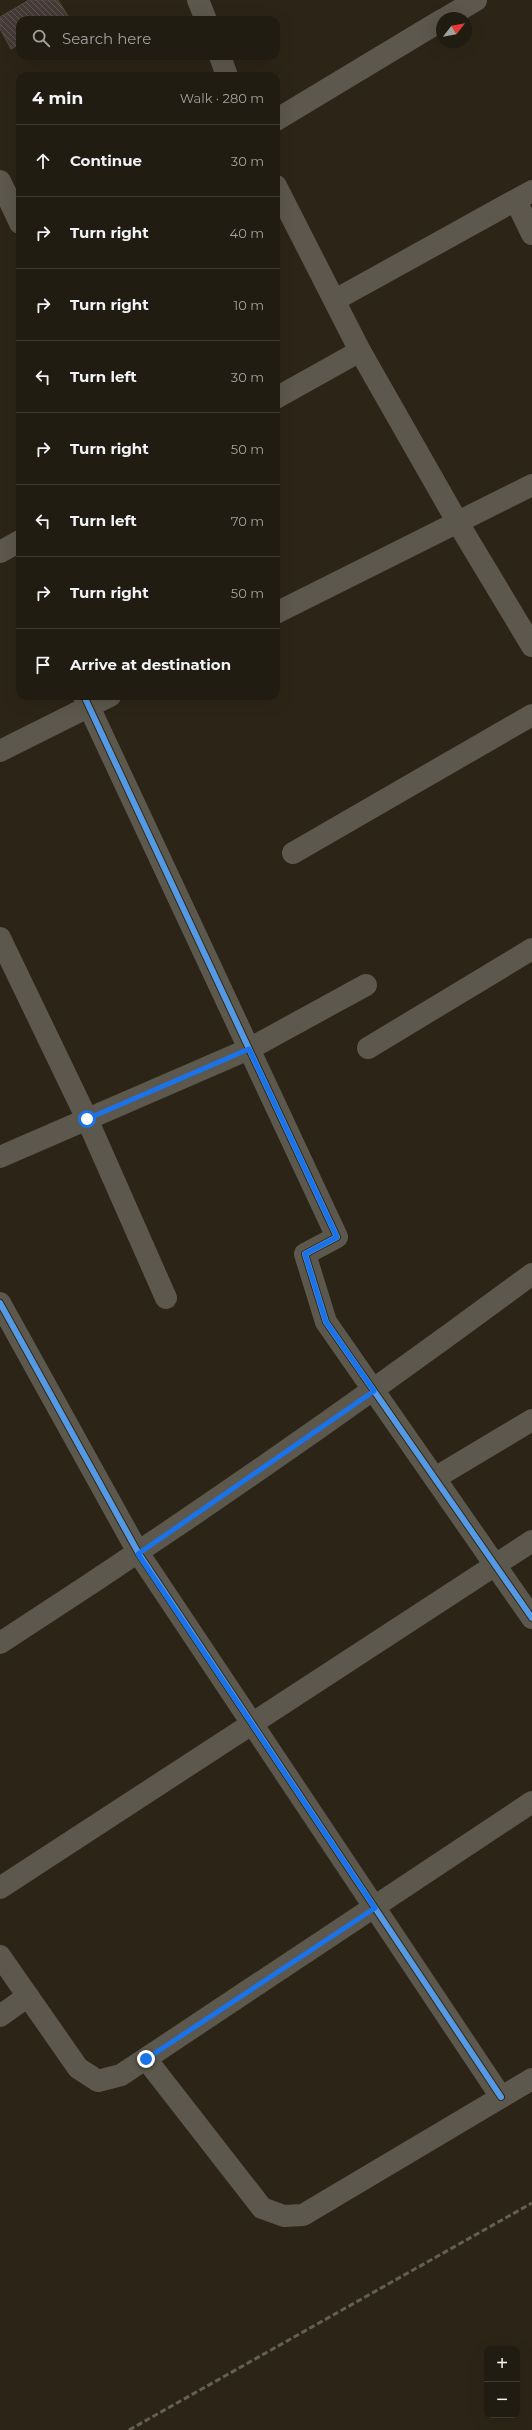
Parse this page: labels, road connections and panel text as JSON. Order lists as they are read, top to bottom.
{
  "north": "top right",
  "page": {
    "search": "Search here",
    "heading": ["4 min", "Walk · 280 m"],
    "list": [
      ["Continue", "30 m"],
      ["Turn right", "40 m"],
      ["Turn right", "10 m"],
      ["Turn left", "30 m"],
      ["Turn right", "50 m"],
      ["Turn left", "70 m"],
      ["Turn right", "50 m"],
      "Arrive at destination"
    ],
    "map_buttons": ["+", "−"]
  }
}
